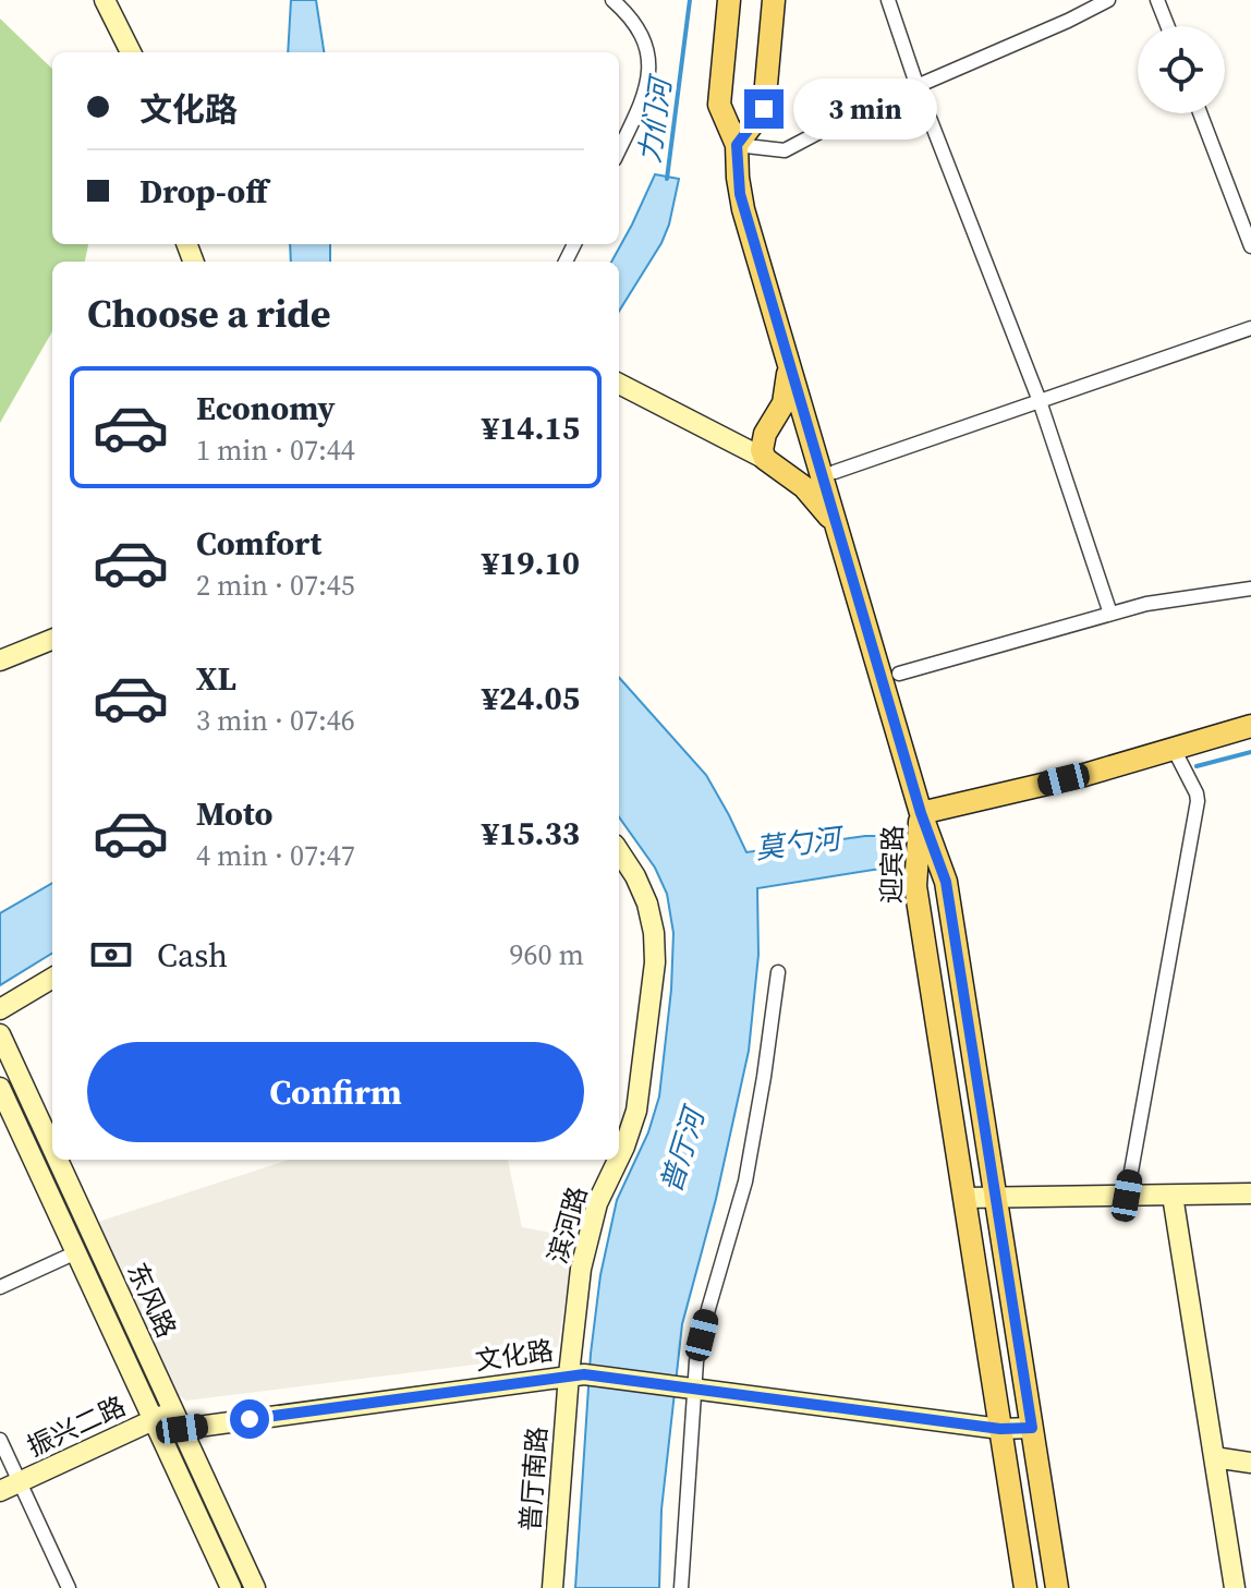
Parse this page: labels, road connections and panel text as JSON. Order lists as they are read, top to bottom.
{
  "streets": {
    "main road": [
      "迎宾路",
      "滨河路",
      "东风路",
      "文化路",
      "振兴二路",
      "普厅南路"
    ]
  },
  "crossings": [
    ["迎宾路", "文化路"],
    ["滨河路", "文化路"],
    ["滨河路", "普厅南路"],
    ["东风路", "文化路"],
    ["东风路", "振兴二路"],
    ["文化路", "振兴二路"],
    ["文化路", "普厅南路"]
  ],
  "water": ["力们河", "莫勺河", "普厅河"],
  "page": {
    "banner": ["文化路", "Drop-off"],
    "bubble": "3 min",
    "heading": "Choose a ride",
    "list": [
      {
        "name": "Economy",
        "note": "1 min · 07:44",
        "value": "¥14.15"
      },
      {
        "name": "Comfort",
        "note": "2 min · 07:45",
        "value": "¥19.10"
      },
      {
        "name": "XL",
        "note": "3 min · 07:46",
        "value": "¥24.05"
      },
      {
        "name": "Moto",
        "note": "4 min · 07:47",
        "value": "¥15.33"
      }
    ],
    "pay": ["Cash", "960 m"],
    "buttons": "Confirm"
  }
}
